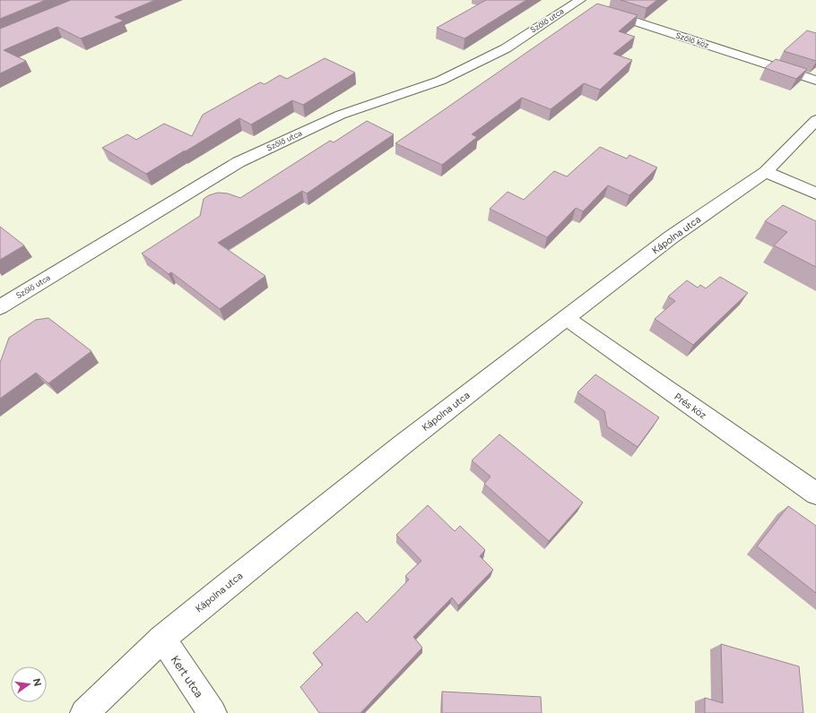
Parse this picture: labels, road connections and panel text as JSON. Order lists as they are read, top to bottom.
{
  "streets": {
    "street": [
      "Szőlő utca",
      "Szőlő köz",
      "Kápolna utca",
      "Prés köz",
      "Kert utca"
    ]
  },
  "crossings": [
    ["Kápolna utca", "Prés köz"],
    ["Kápolna utca", "Kert utca"]
  ],
  "north": "right"
}
